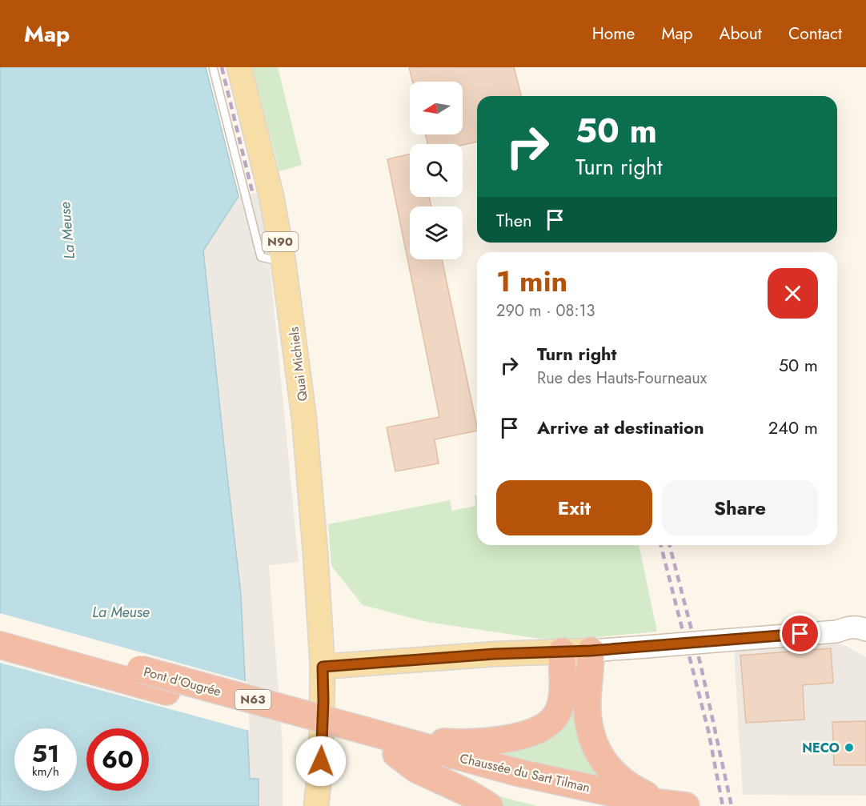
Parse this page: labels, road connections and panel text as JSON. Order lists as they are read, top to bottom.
{
  "streets": {
    "highway": ["Pont d'Ougrée", "N63", "Chaussée du Sart Tilman"],
    "main road": ["N90", "Quai Michiels"]
  },
  "crossings": [
    ["N90", "Quai Michiels"],
    ["Pont d'Ougrée", "Chaussée du Sart Tilman"]
  ],
  "water": ["La Meuse"],
  "places": ["NECO"],
  "north": "left",
  "page": {
    "header": "Map",
    "nav": [
      "Home",
      "Map",
      "About",
      "Contact"
    ],
    "turn": ["50 m", "Turn right"],
    "then": "Then",
    "heading": ["1 min", "290 m · 08:13"],
    "list": [
      {
        "name": "Turn right",
        "note": "Rue des Hauts-Fourneaux",
        "value": "50 m"
      },
      {
        "name": "Arrive at destination",
        "value": "240 m"
      }
    ],
    "buttons": ["Exit", "Share"],
    "speed": "51 km/h",
    "limit": "60"
  }
}
